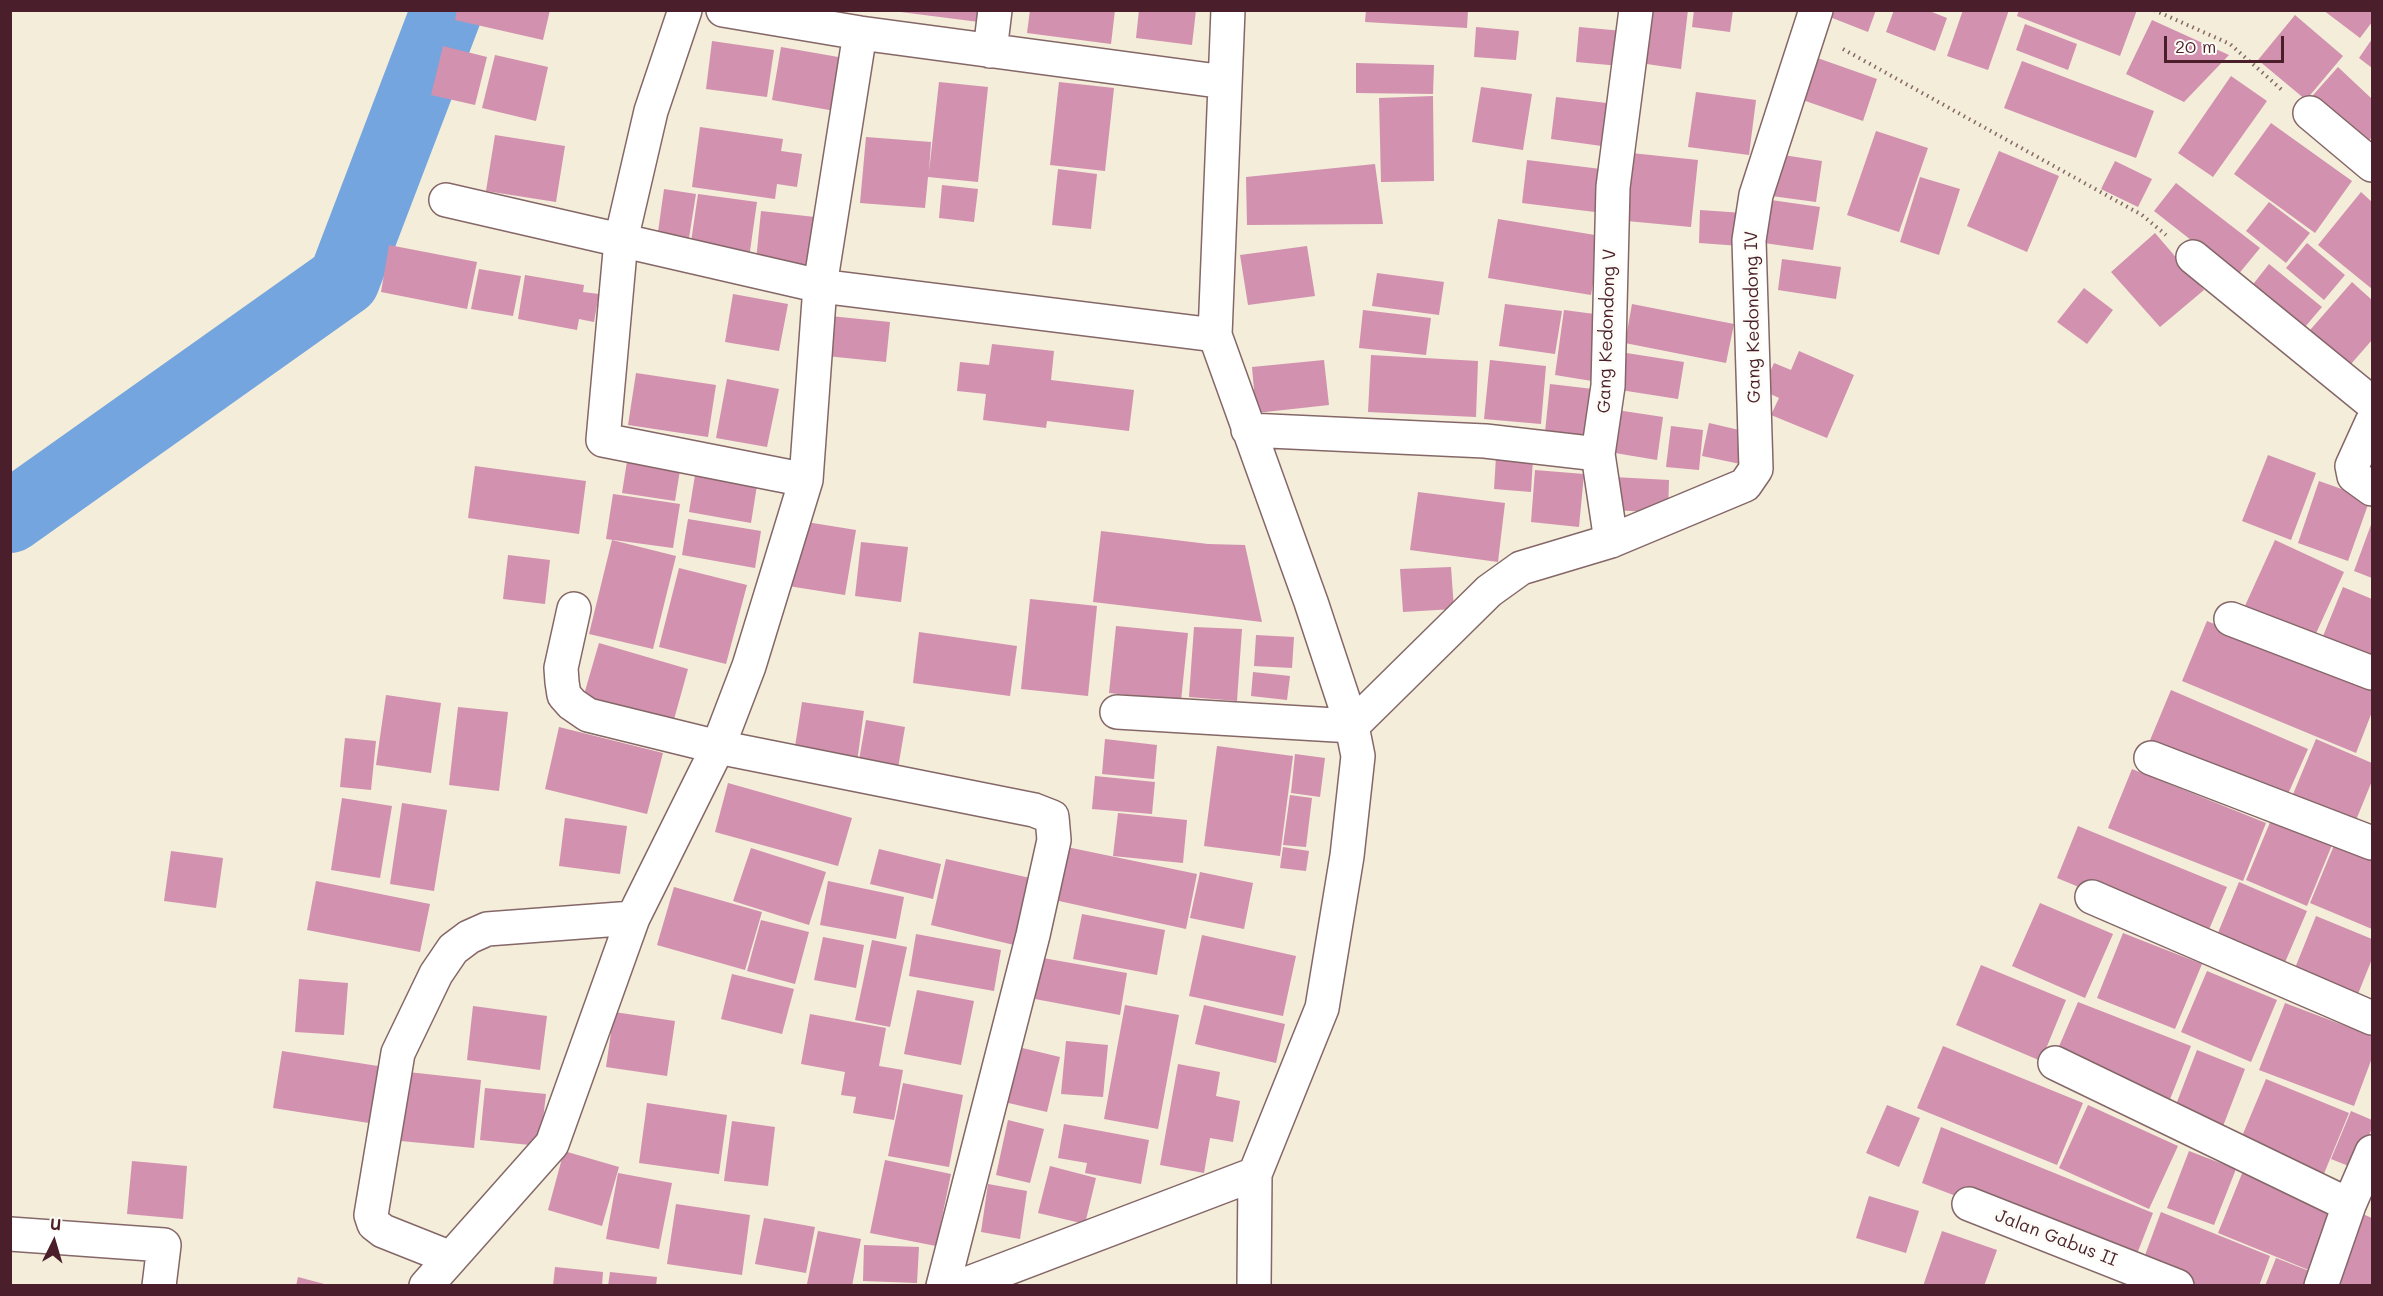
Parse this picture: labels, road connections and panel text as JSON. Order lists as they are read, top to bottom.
{
  "streets": {
    "street": ["Gang Kedondong IV", "Gang Kedondong V", "Jalan Gabus II"]
  },
  "crossings": [
    ["Gang Kedondong IV", "Gang Kedondong V"]
  ],
  "scale_bar": "20 m",
  "north": "top"
}
